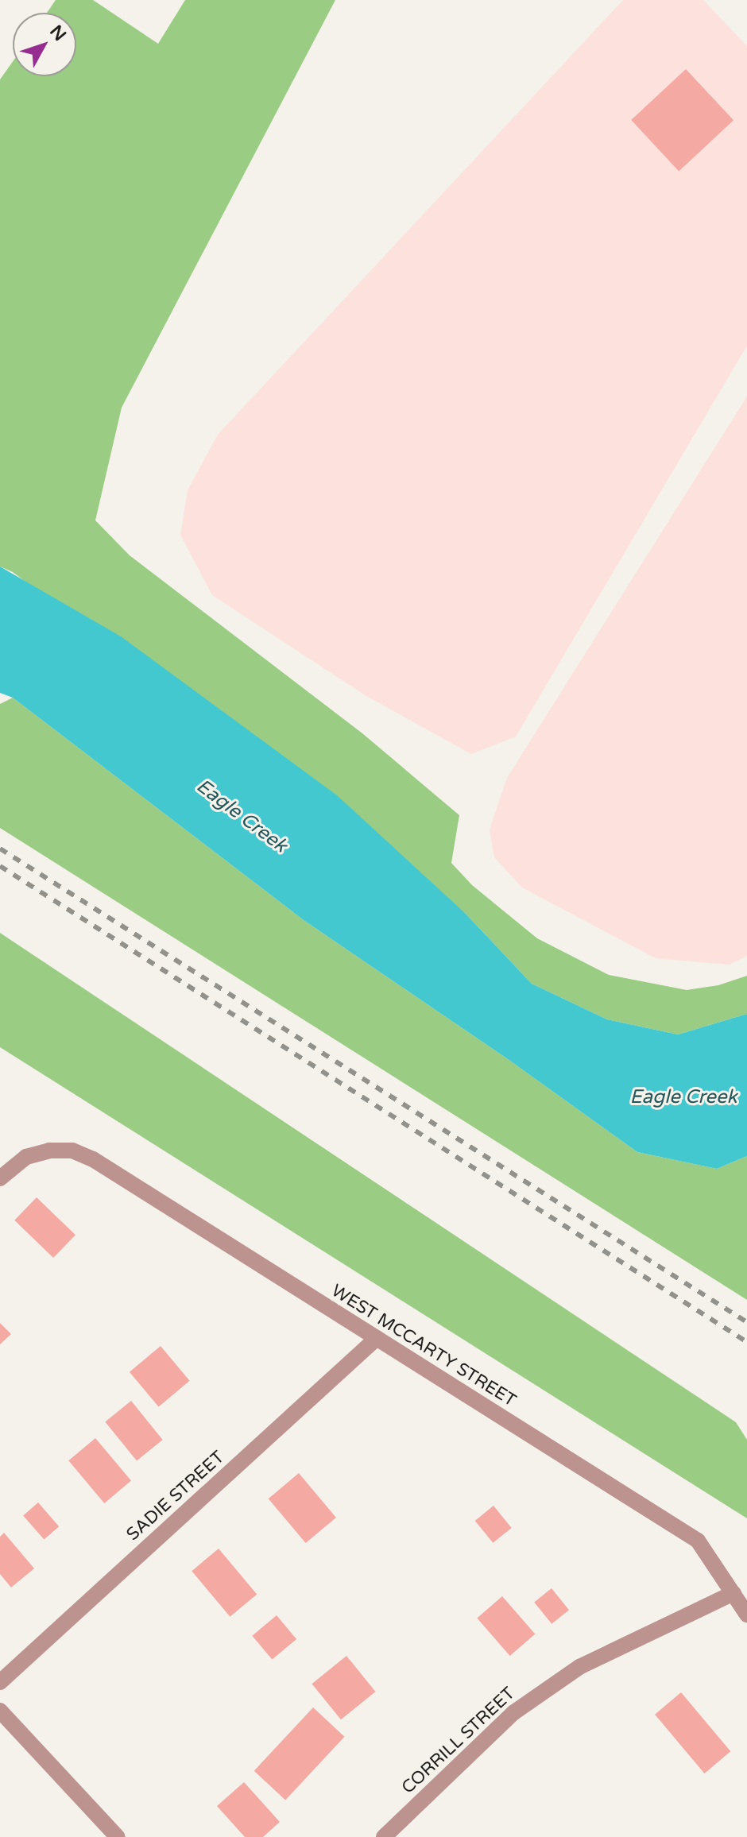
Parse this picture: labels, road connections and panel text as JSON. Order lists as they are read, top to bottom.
{
  "streets": {
    "street": ["WEST MCCARTY STREET", "SADIE STREET", "CORRILL STREET"]
  },
  "crossings": [
    ["WEST MCCARTY STREET", "SADIE STREET"],
    ["WEST MCCARTY STREET", "CORRILL STREET"]
  ],
  "water": ["Eagle Creek"],
  "north": "top right"
}
